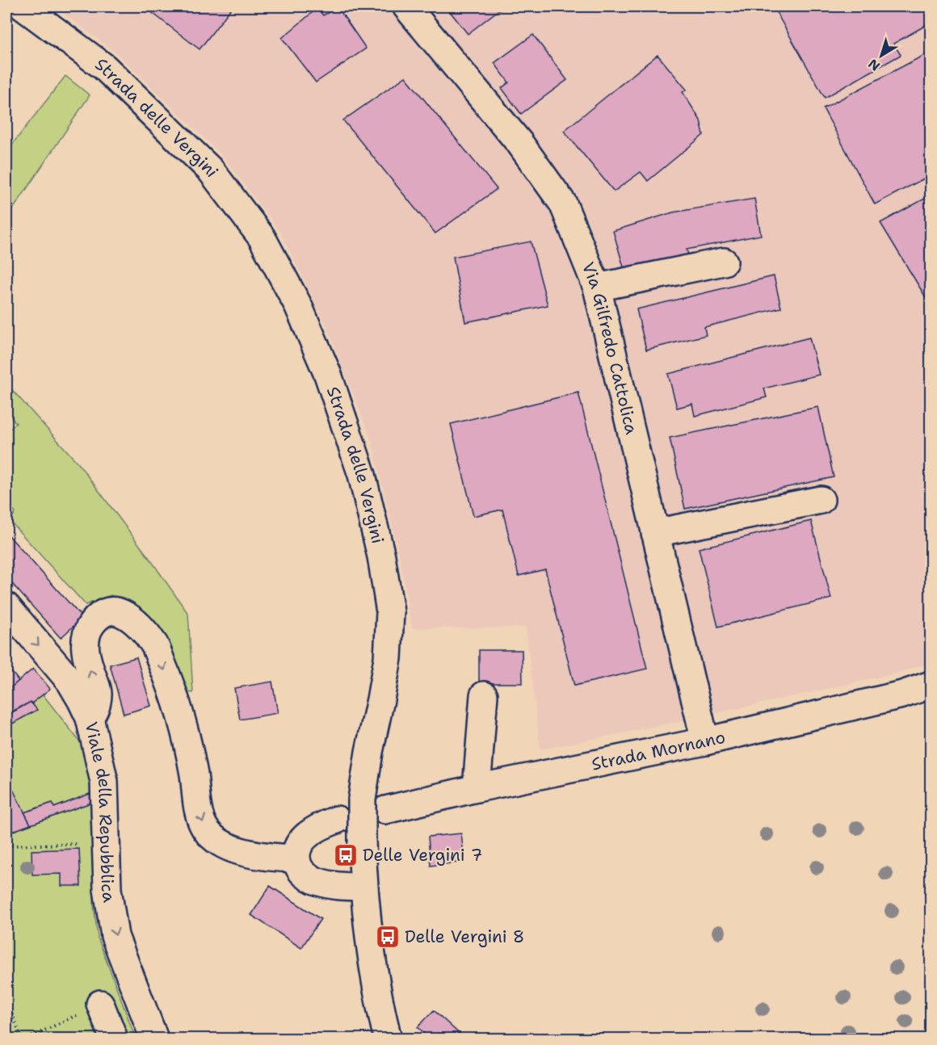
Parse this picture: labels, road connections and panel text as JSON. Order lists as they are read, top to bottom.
{
  "streets": {
    "street": [
      "Strada delle Vergini",
      "Via Gilfredo Cattolica",
      "Strada Mornano",
      "Viale della Repubblica"
    ]
  },
  "crossings": [
    ["Strada delle Vergini", "Strada Mornano"],
    ["Via Gilfredo Cattolica", "Strada Mornano"]
  ],
  "one_way": ["Viale della Repubblica"],
  "places": {
    "bus stop": ["Delle Vergini 7", "Delle Vergini 8"]
  },
  "north": "bottom left"
}
